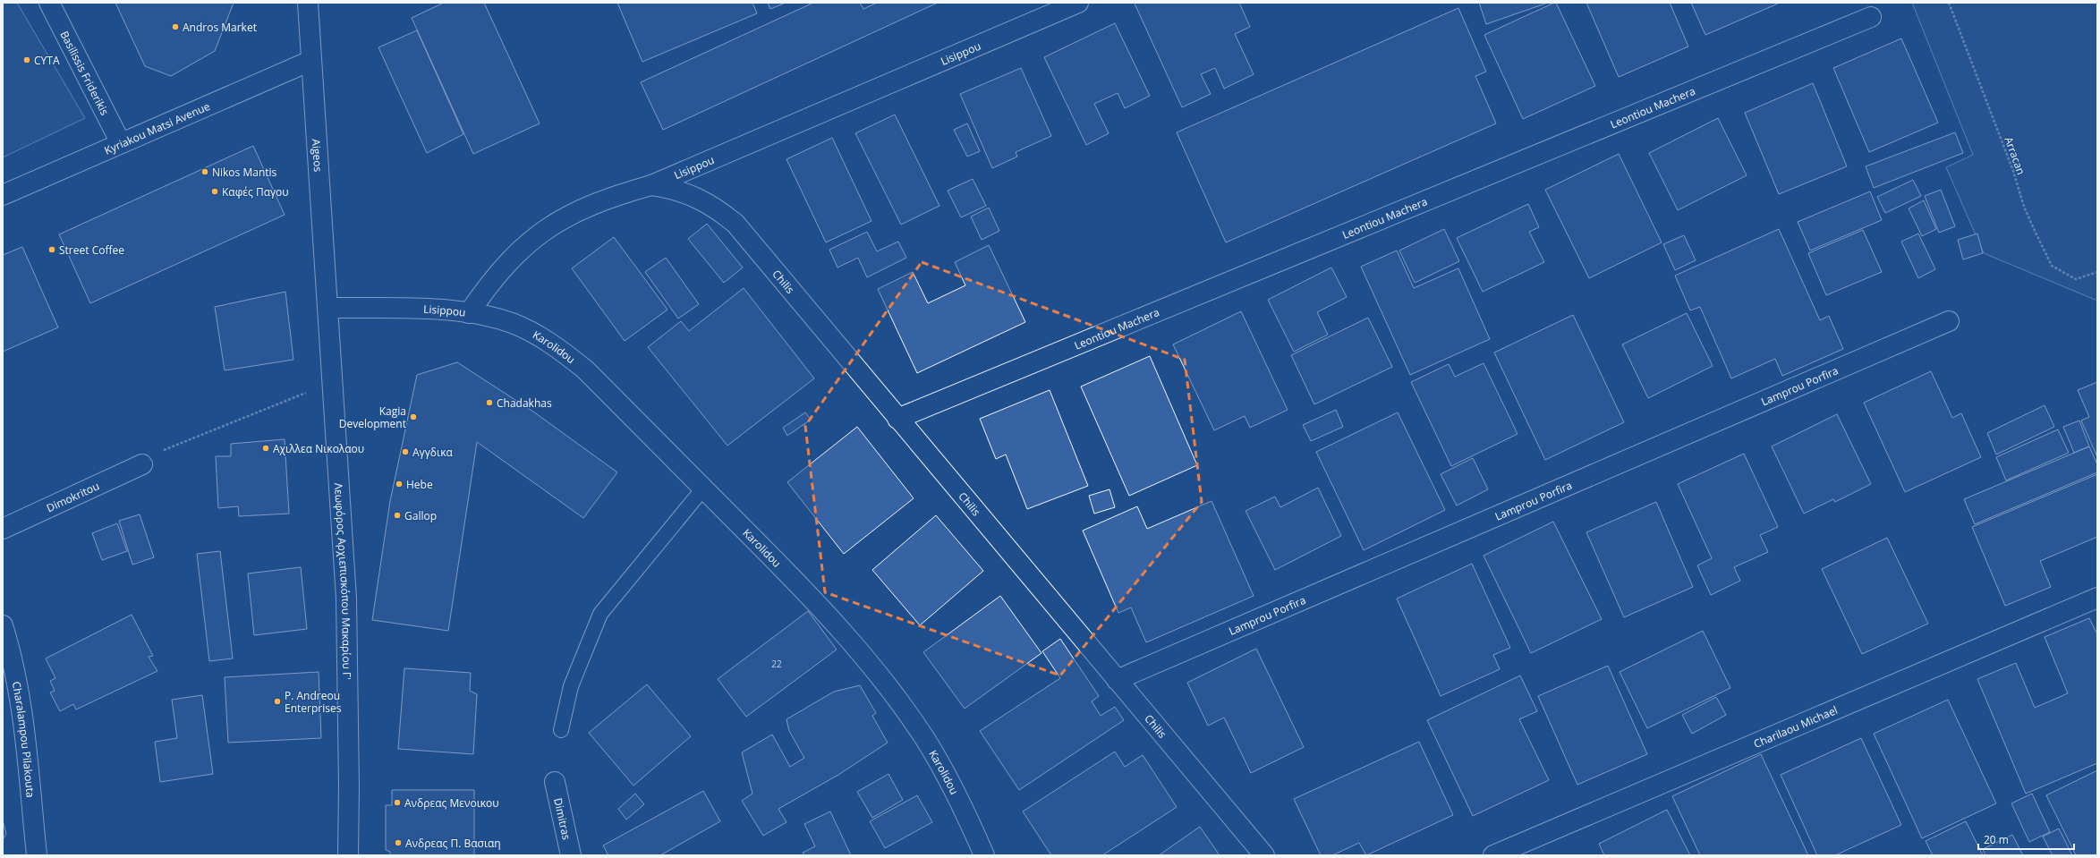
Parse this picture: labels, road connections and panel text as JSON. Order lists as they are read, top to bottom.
{
  "streets": {
    "street": [
      "Lisippou",
      "Basilissis Friderikis",
      "Leontiou Machera",
      "Kyriakou Matsi Avenue",
      "Aigeos",
      "Chilis",
      "Karolidou",
      "Lamprou Porfira",
      "Dimokritou",
      "Λεωφόρος Αρχιεπισκόπου Μακαρίου Γ'",
      "Charilaou Michael",
      "Charalampou Pilakouta",
      "Dimitras"
    ],
    "path": ["Arracan"]
  },
  "crossings": [
    ["Lisippou", "Aigeos"],
    ["Lisippou", "Chilis"],
    ["Lisippou", "Karolidou"],
    ["Lisippou", "Λεωφόρος Αρχιεπισκόπου Μακαρίου Γ'"],
    ["Basilissis Friderikis", "Kyriakou Matsi Avenue"],
    ["Leontiou Machera", "Chilis"],
    ["Kyriakou Matsi Avenue", "Aigeos"],
    ["Aigeos", "Λεωφόρος Αρχιεπισκόπου Μακαρίου Γ'"],
    ["Chilis", "Lamprou Porfira"]
  ],
  "places": [
    "Andros Market",
    "CYTA",
    "Nikos Mantis",
    "Καφές Παγου",
    "Street Coffee",
    "Chadakhas",
    "Kagia Development",
    "Αχιλλεα Νικολαου",
    "Αγγδικα",
    "Hebe",
    "Gallop",
    "P. Andreou Enterprises",
    "Ανδρεας Μενοικου",
    "Ανδρεας Π. Βασιαη"
  ],
  "house_numbers": ["22"],
  "scale_bar": "20 m"
}
